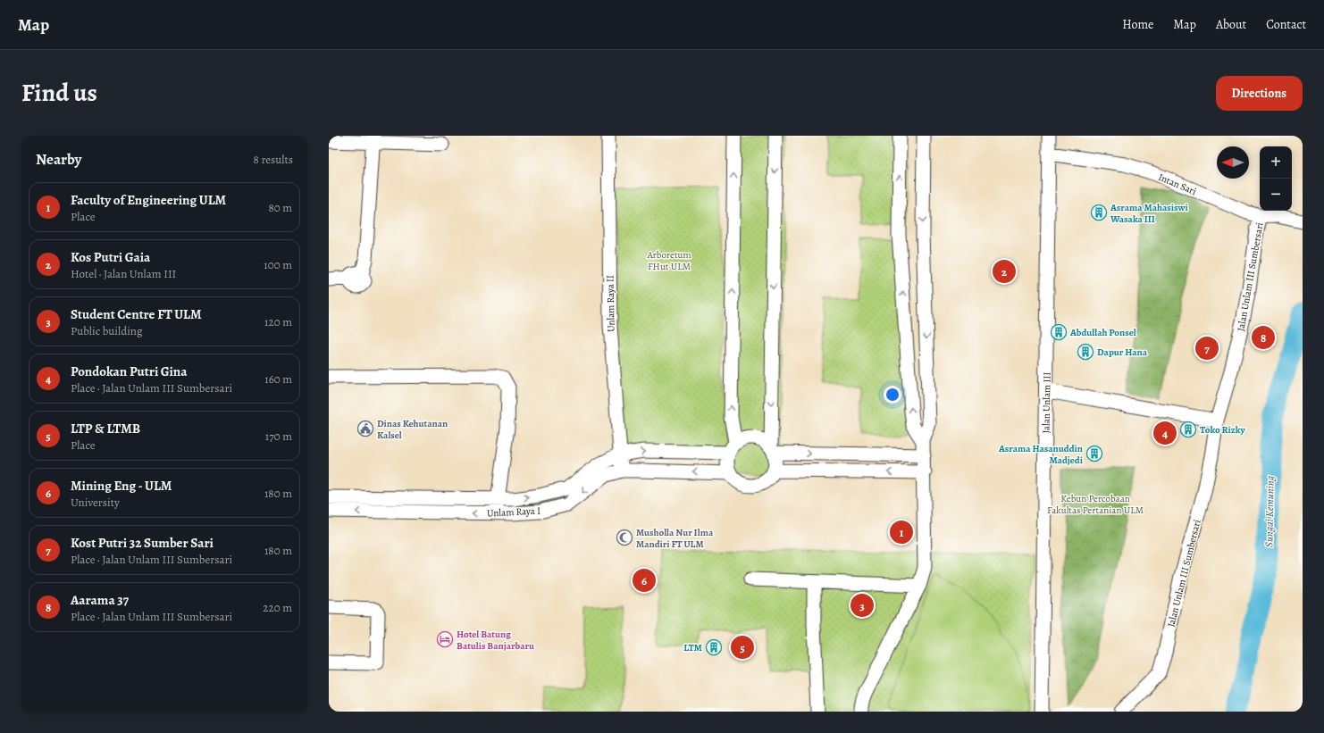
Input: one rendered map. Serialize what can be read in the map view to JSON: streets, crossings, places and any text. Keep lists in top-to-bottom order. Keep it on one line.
{"streets":{"street":["Intan Sari","Jalan Unlam III Sumbersari","Unlam Raya II","Jalan Unlam III","Unlam Raya I"]},"crossings":[["Intan Sari","Jalan Unlam III Sumbersari"],["Intan Sari","Jalan Unlam III"],["Unlam Raya II","Unlam Raya I"]],"water":["Sungai Kemuning"],"parks":["Arboretum FHut ULM","Kebun Percobaan Fakultas Pertanian ULM"],"places":{"building":["Asrama Mahasiswi Wasaka III","Abdullah Ponsel","Dapur Hana","Toko Rizky","Asrama Hasanuddin Madjedi","LTM"],"public building":["Dinas Kehutanan Kalsel"],"mosque":["Musholla Nur Ilma Mandiri FT ULM"],"hotel":["Hotel Batung Batulis Banjarbaru"]},"north":"left","page":{"header":"Map","nav":["Home","Map","About","Contact"],"title":"Find us","buttons":"Directions","heading":["Nearby","8 results"],"map_buttons":["+","−"],"list":[{"mark":"1","name":"Faculty of Engineering ULM","note":"Place","value":"80 m"},{"mark":"2","name":"Kos Putri Gaia","note":"Hotel · Jalan Unlam III","value":"100 m"},{"mark":"3","name":"Student Centre FT ULM","note":"Public building","value":"120 m"},{"mark":"4","name":"Pondokan Putri Gina","note":"Place · Jalan Unlam III Sumbersari","value":"160 m"},{"mark":"5","name":"LTP & LTMB","note":"Place","value":"170 m"},{"mark":"6","name":"Mining Eng - ULM","note":"University","value":"180 m"},{"mark":"7","name":"Kost Putri 32 Sumber Sari","note":"Place · Jalan Unlam III Sumbersari","value":"180 m"},{"mark":"8","name":"Aarama 37","note":"Place · Jalan Unlam III Sumbersari","value":"220 m"}],"pins":["2","8","7","4","1","6","3","5"]}}
